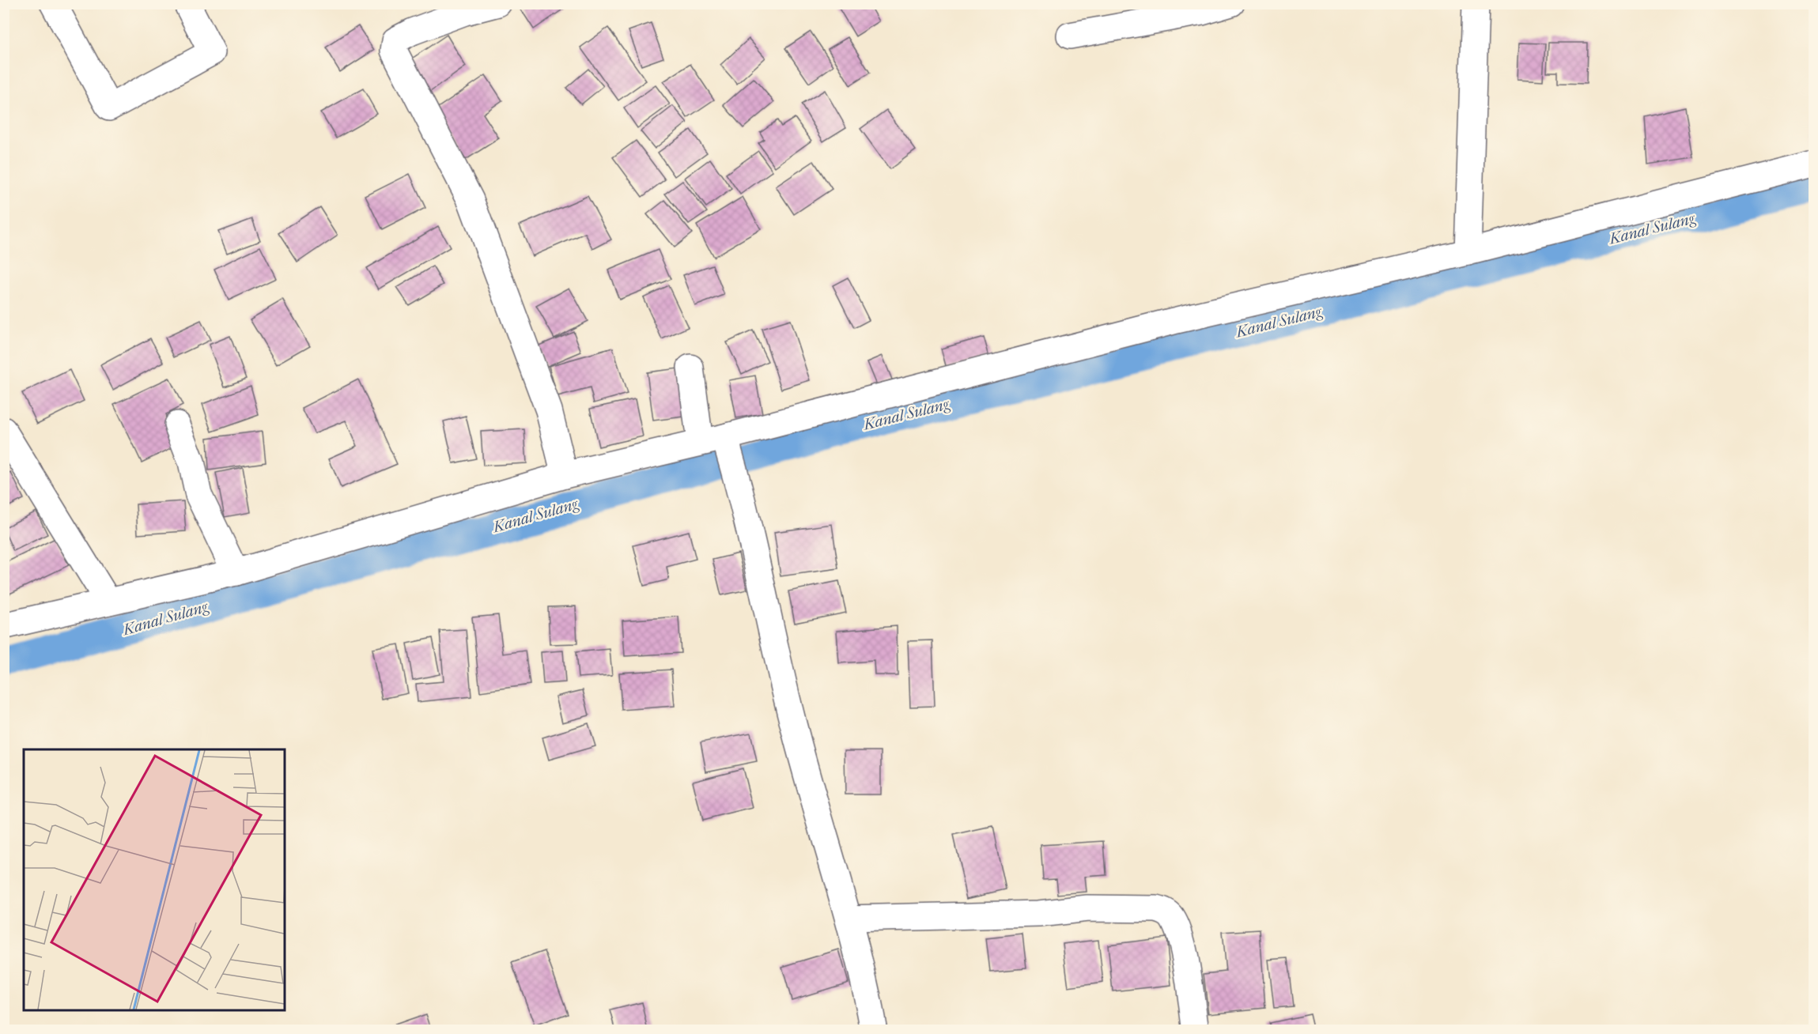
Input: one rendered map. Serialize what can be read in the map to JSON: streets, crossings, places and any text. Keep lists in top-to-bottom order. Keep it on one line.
{"water":["Kanal Sulang"]}
